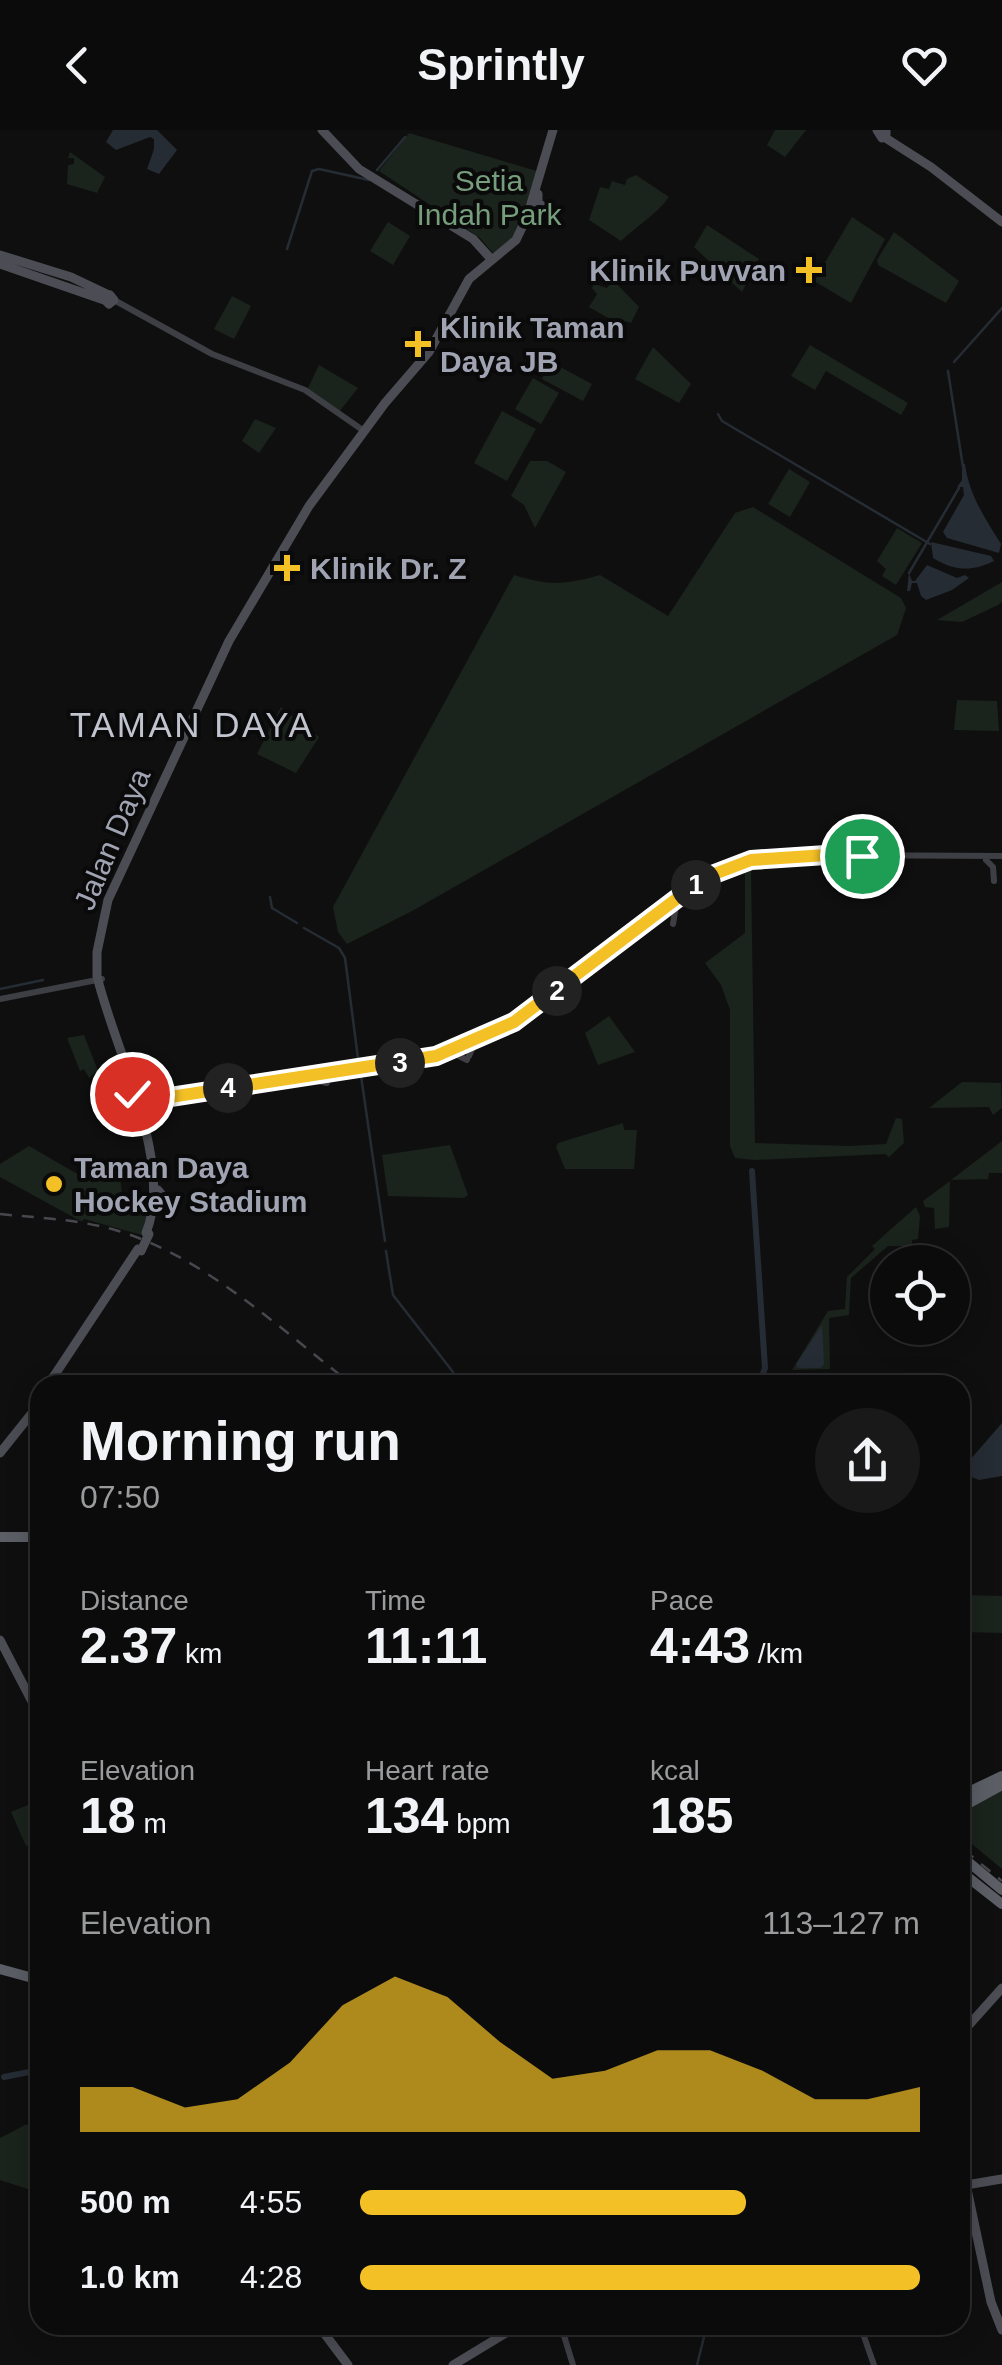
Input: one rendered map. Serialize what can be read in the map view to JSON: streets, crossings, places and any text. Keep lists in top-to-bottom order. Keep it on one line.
{"streets":{"main road":["Jalan Daya"]},"districts":["TAMAN DAYA"],"parks":["Setia Indah Park"],"places":{"health":["Klinik Puvvan","Klinik Taman Daya JB","Klinik Dr. Z"],"other":["Taman Daya Hockey Stadium"]},"page":{"header":"Sprintly","pins":["1","2","3","4"],"heading":["Morning run","07:50"],"stats":[["Distance","2.37 km"],["Time","11:11"],["Pace","4:43 /km"],["Elevation","18 m"],["Heart rate","134 bpm"],["kcal","185"]],"chart":["Elevation","113–127 m"],"list":[{"name":"500 m","note":"4:55"},{"name":"1.0 km","note":"4:28"}]}}
